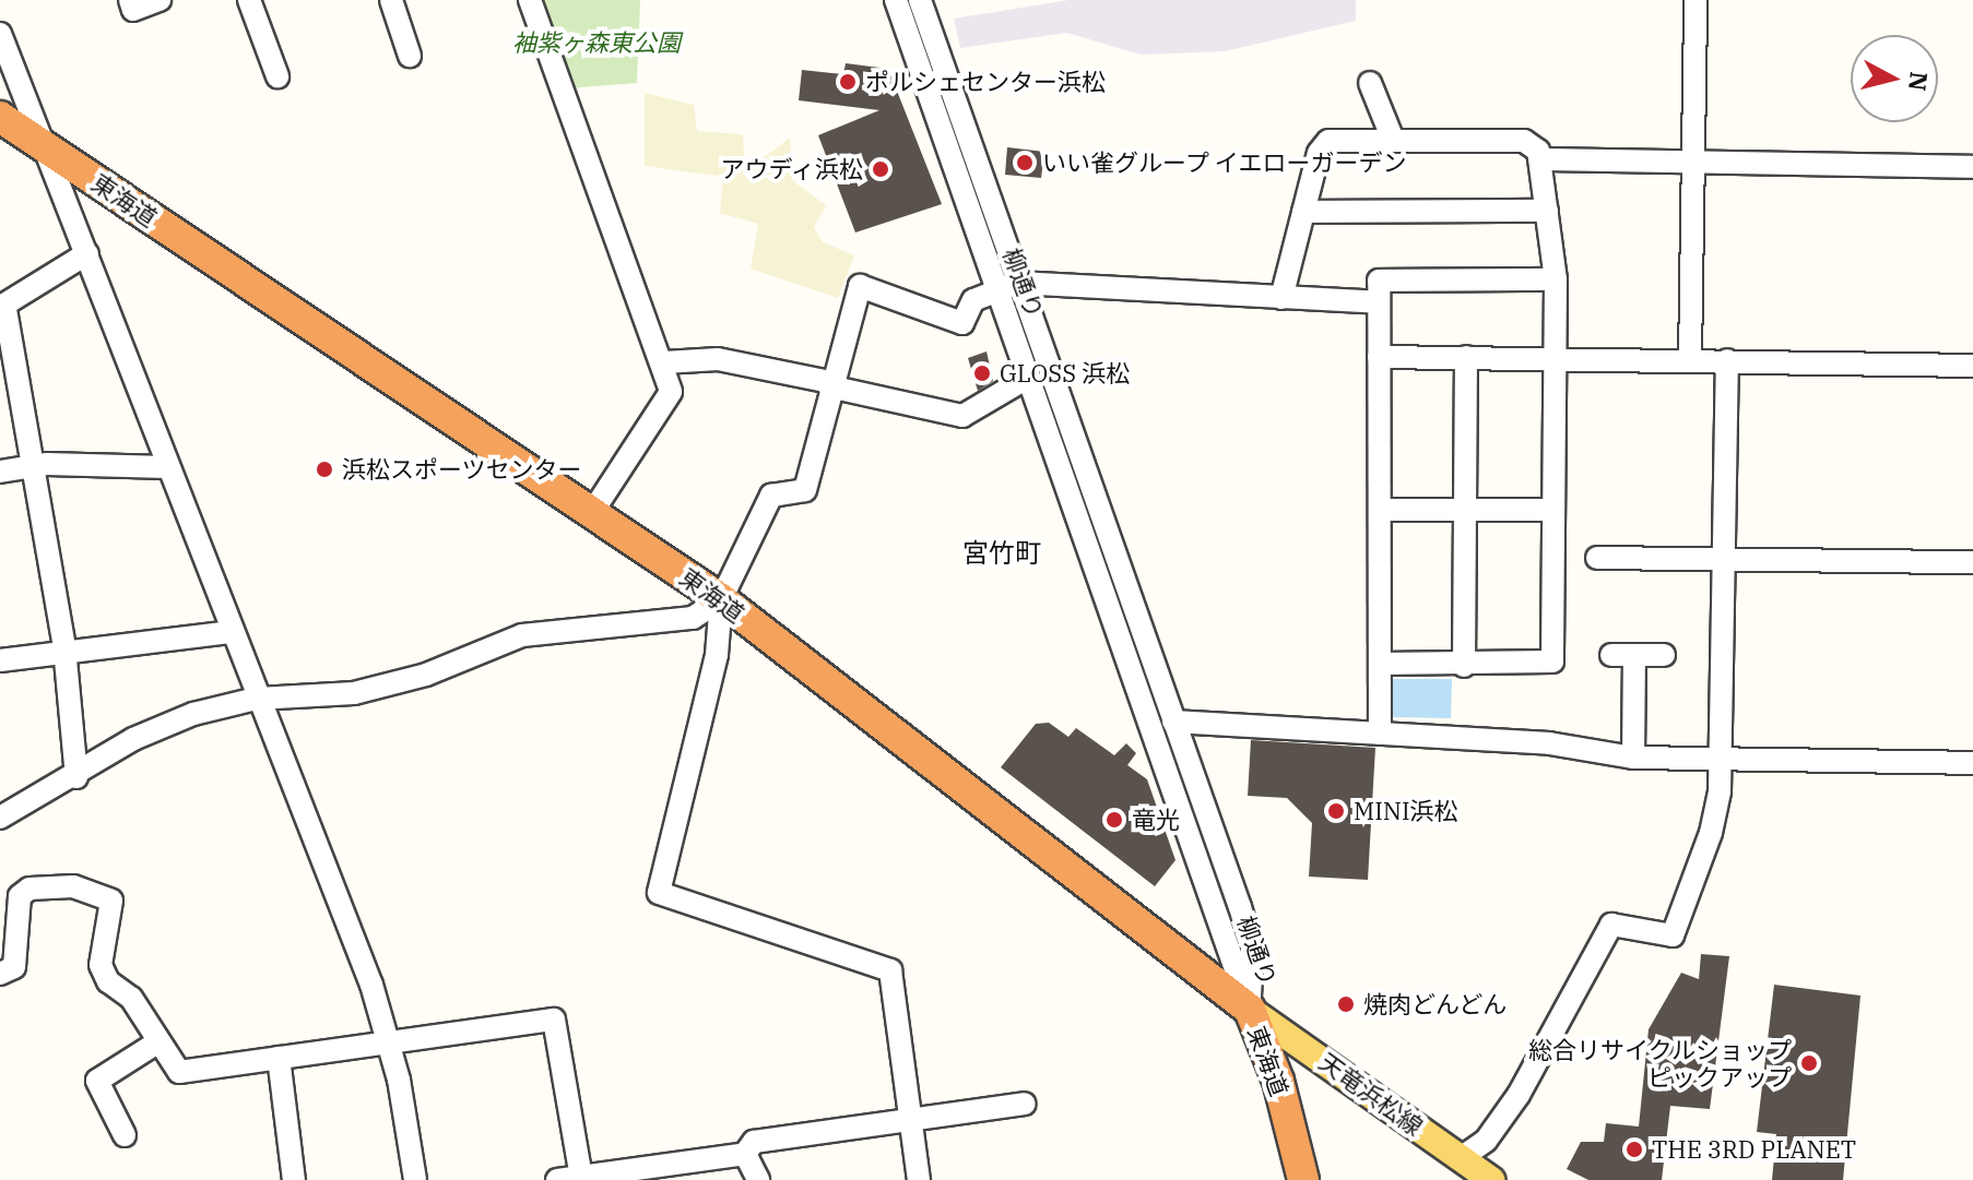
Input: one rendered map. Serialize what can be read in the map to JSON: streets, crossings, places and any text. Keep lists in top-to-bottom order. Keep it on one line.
{"streets":{"highway":["東海道"],"main road":["天竜浜松線"],"street":["柳通り"]},"crossings":[["東海道","柳通り"],["東海道","天竜浜松線"],["柳通り","天竜浜松線"]],"districts":["宮竹町"],"parks":["袖紫ヶ森東公園"],"places":["ポルシェセンター浜松","いい雀グループ イエローガーデン","アウディ浜松","GLOSS 浜松","浜松スポーツセンター","MINI浜松","竜光","焼肉どんどん","総合リサイクルショップ ピックアップ","THE 3RD PLANET"],"north":"right"}
